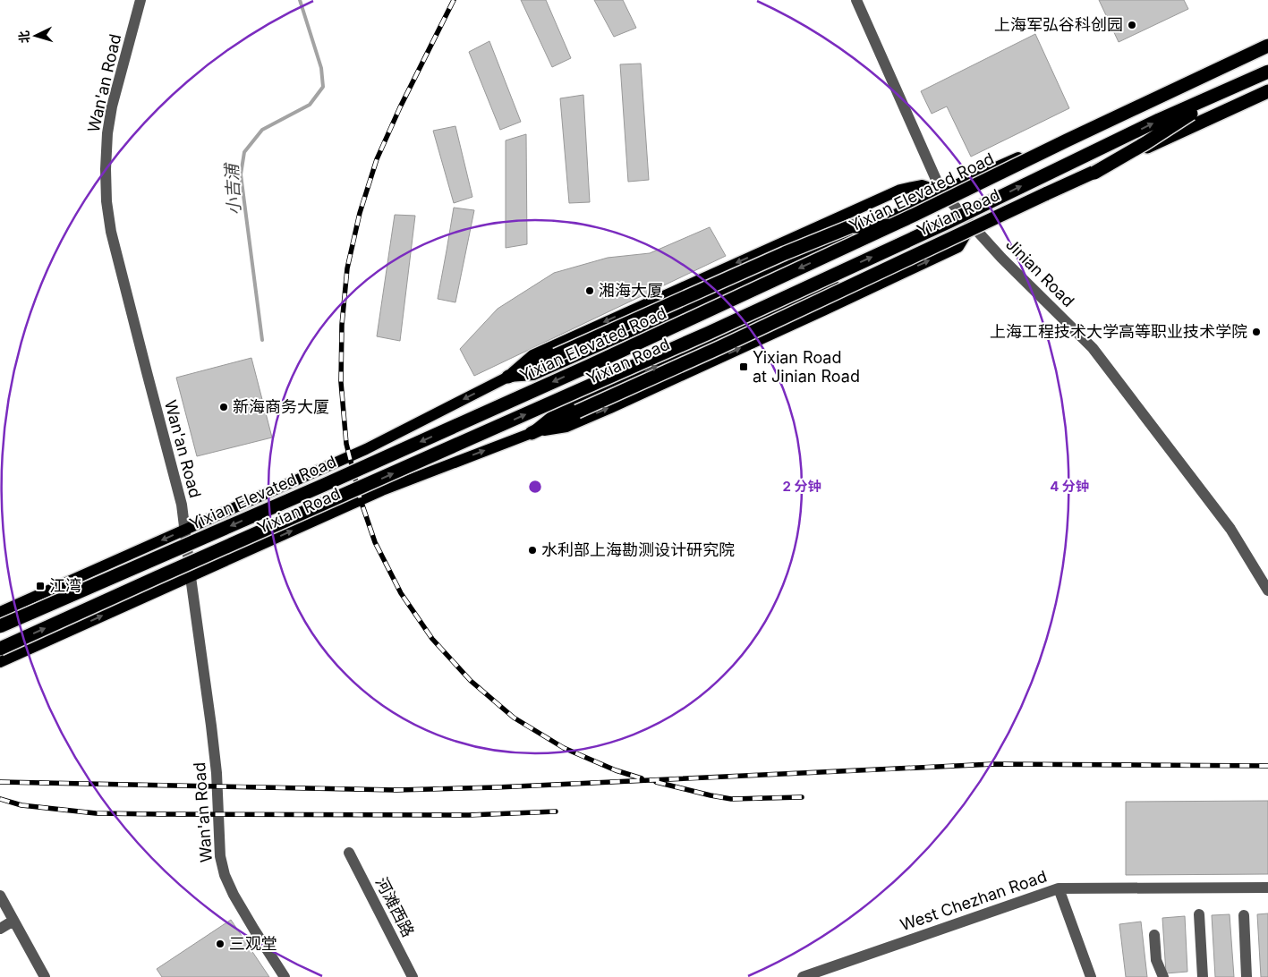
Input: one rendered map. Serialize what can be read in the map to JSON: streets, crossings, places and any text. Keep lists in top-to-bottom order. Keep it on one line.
{"streets":{"highway":["Yixian Elevated Road"],"main road":["Yixian Road"],"street":["Wan'an Road","Jinian Road","West Chezhan Road","河滩西路"]},"crossings":[["Wan'an Road","Yixian Road"],["Yixian Road","Jinian Road"]],"water":["小吉浦"],"places":{"other":["上海军弘谷科创园","湘海大厦","上海工程技术大学高等职业技术学院","新海商务大厦","水利部上海勘测设计研究院","三观堂"],"transit":["Yixian Road at Jinian Road","江湾"]},"north":"left","rings":["2 分钟","4 分钟"]}
